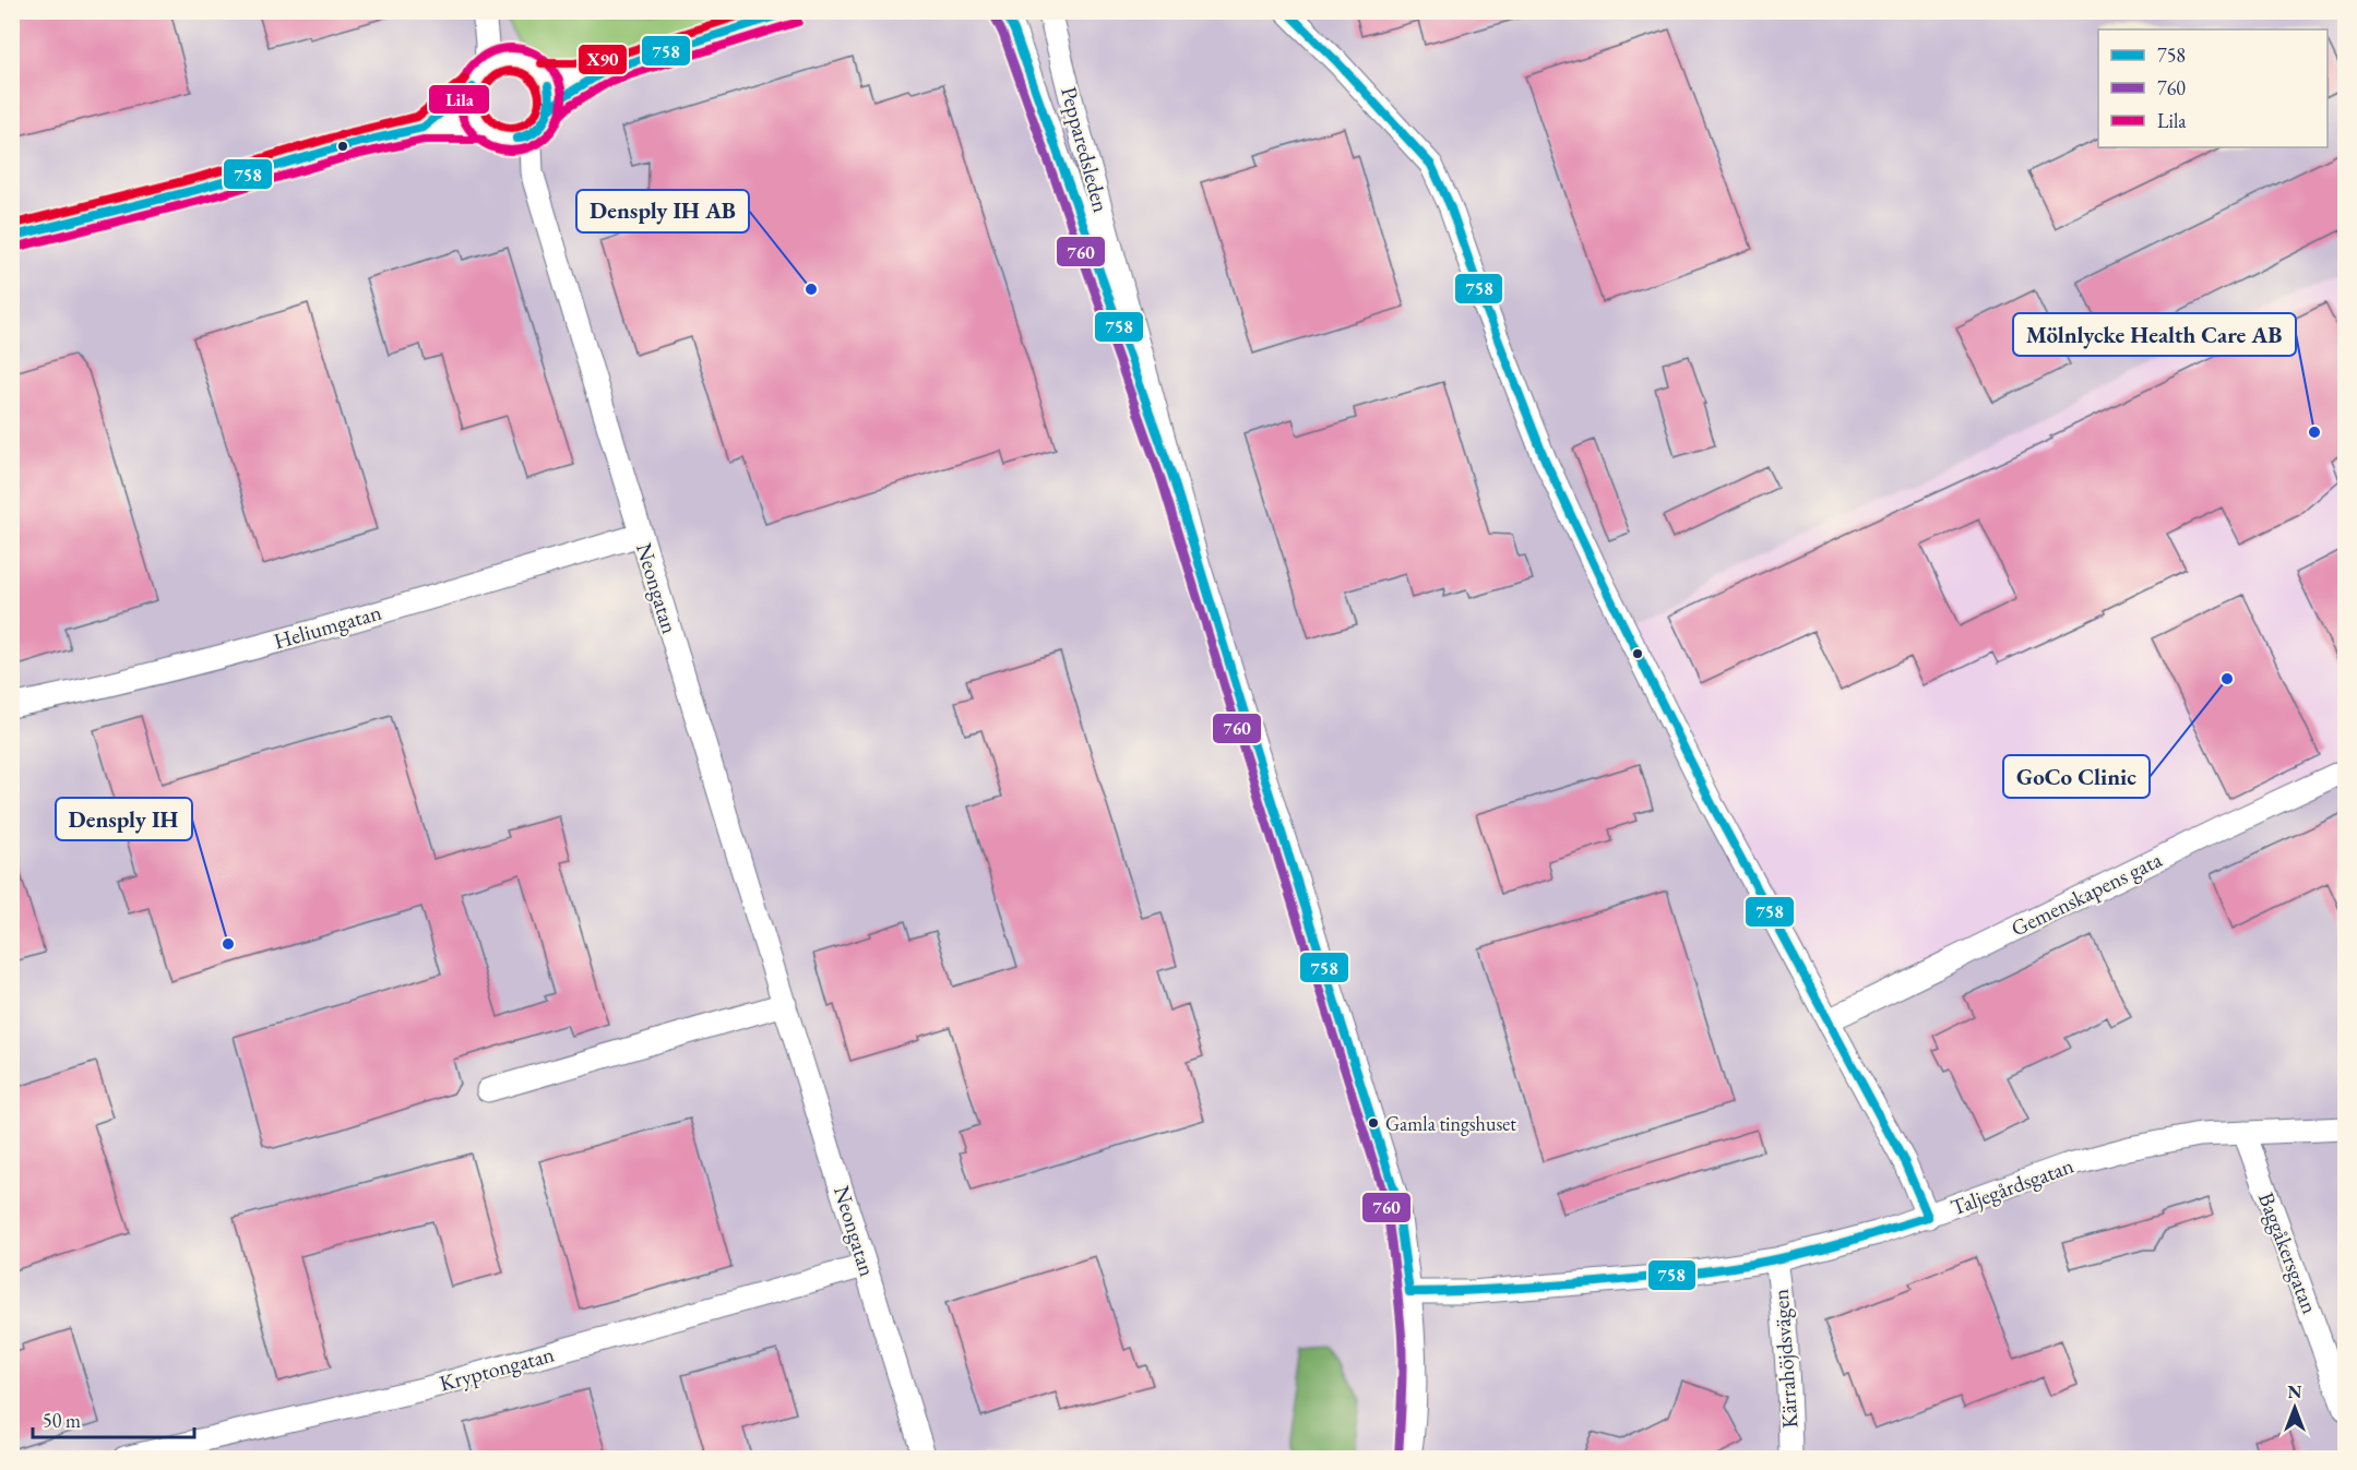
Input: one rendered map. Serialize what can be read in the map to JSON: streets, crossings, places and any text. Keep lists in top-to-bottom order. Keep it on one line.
{"streets":{"street":["Pepparedsleden","Neongatan","Heliumgatan","Gemenskapens gata","Taljegårdsgatan","Baggåkersgatan","Kärrahöjdsvägen","Kryptongatan"]},"crossings":[["Pepparedsleden","Taljegårdsgatan"],["Neongatan","Heliumgatan"],["Neongatan","Kryptongatan"],["Taljegårdsgatan","Baggåkersgatan"],["Taljegårdsgatan","Kärrahöjdsvägen"]],"places":["Densply IH AB","Mölnlycke Health Care AB","GoCo Clinic","Densply IH","Gamla tingshuset"],"lines":["transit line 758","transit line X90","transit line 760","transit line Lila"],"legend":["758","760","Lila"],"scale_bar":"50 m","north":"top"}
